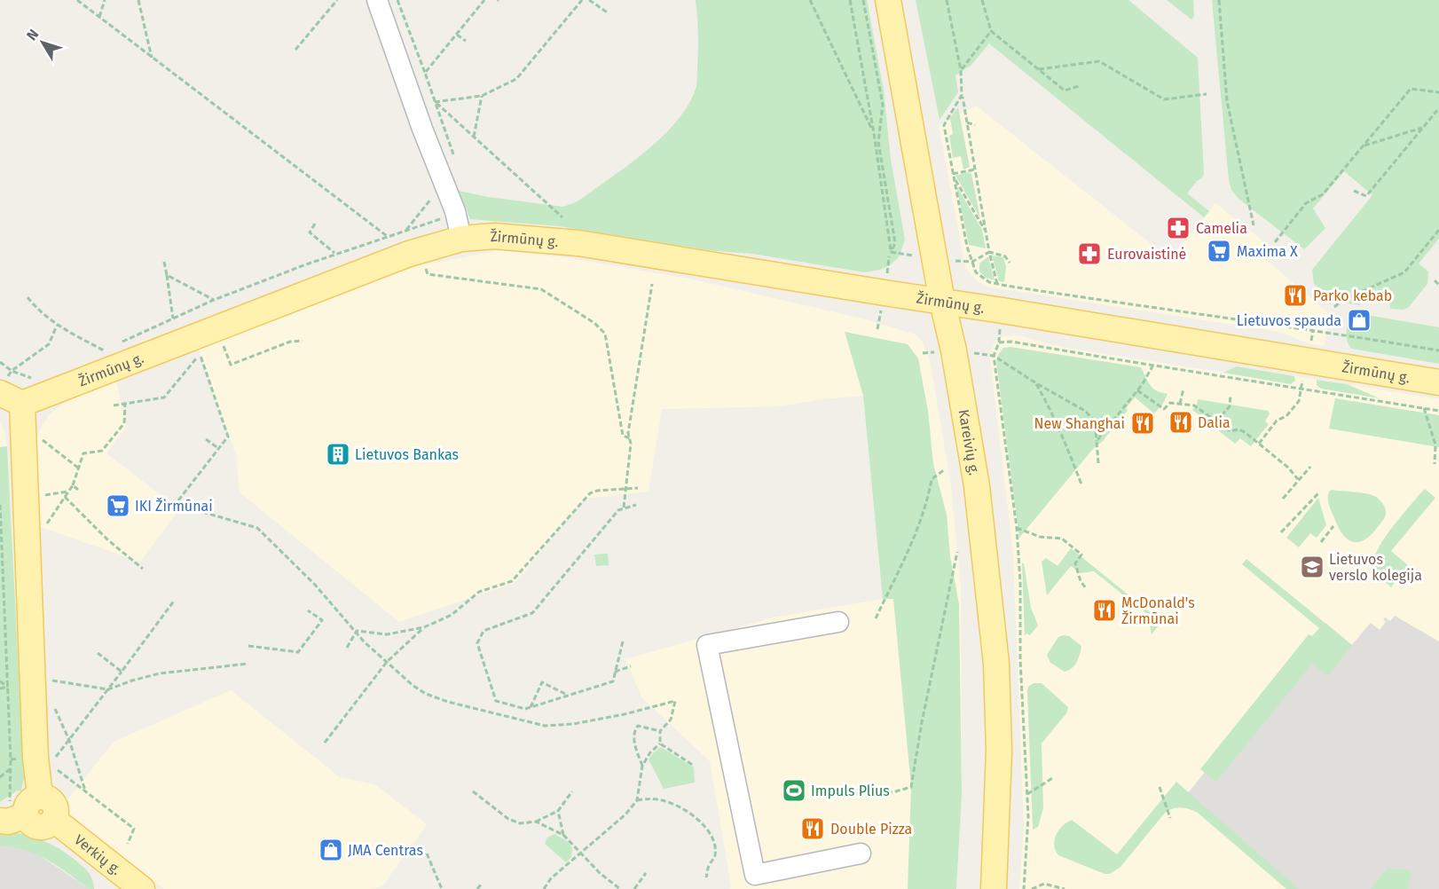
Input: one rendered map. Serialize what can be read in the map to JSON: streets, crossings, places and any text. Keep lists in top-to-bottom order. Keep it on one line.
{"streets":{"main road":["Žirmūnų g.","Kareivių g.","Verkių g."]},"crossings":[["Žirmūnų g.","Kareivių g."]],"places":{"pharmacy":["Camelia","Eurovaistinė"],"supermarket":["Maxima X","IKI Žirmūnai"],"restaurant":["Parko kebab","Dalia","New Shanghai","McDonald's Žirmūnai","Double Pizza"],"shop":["Lietuvos spauda","JMA Centras"],"building":["Lietuvos Bankas"],"school or university":["Lietuvos verslo kolegija"],"sports":["Impuls Plius"]},"north":"top left"}
